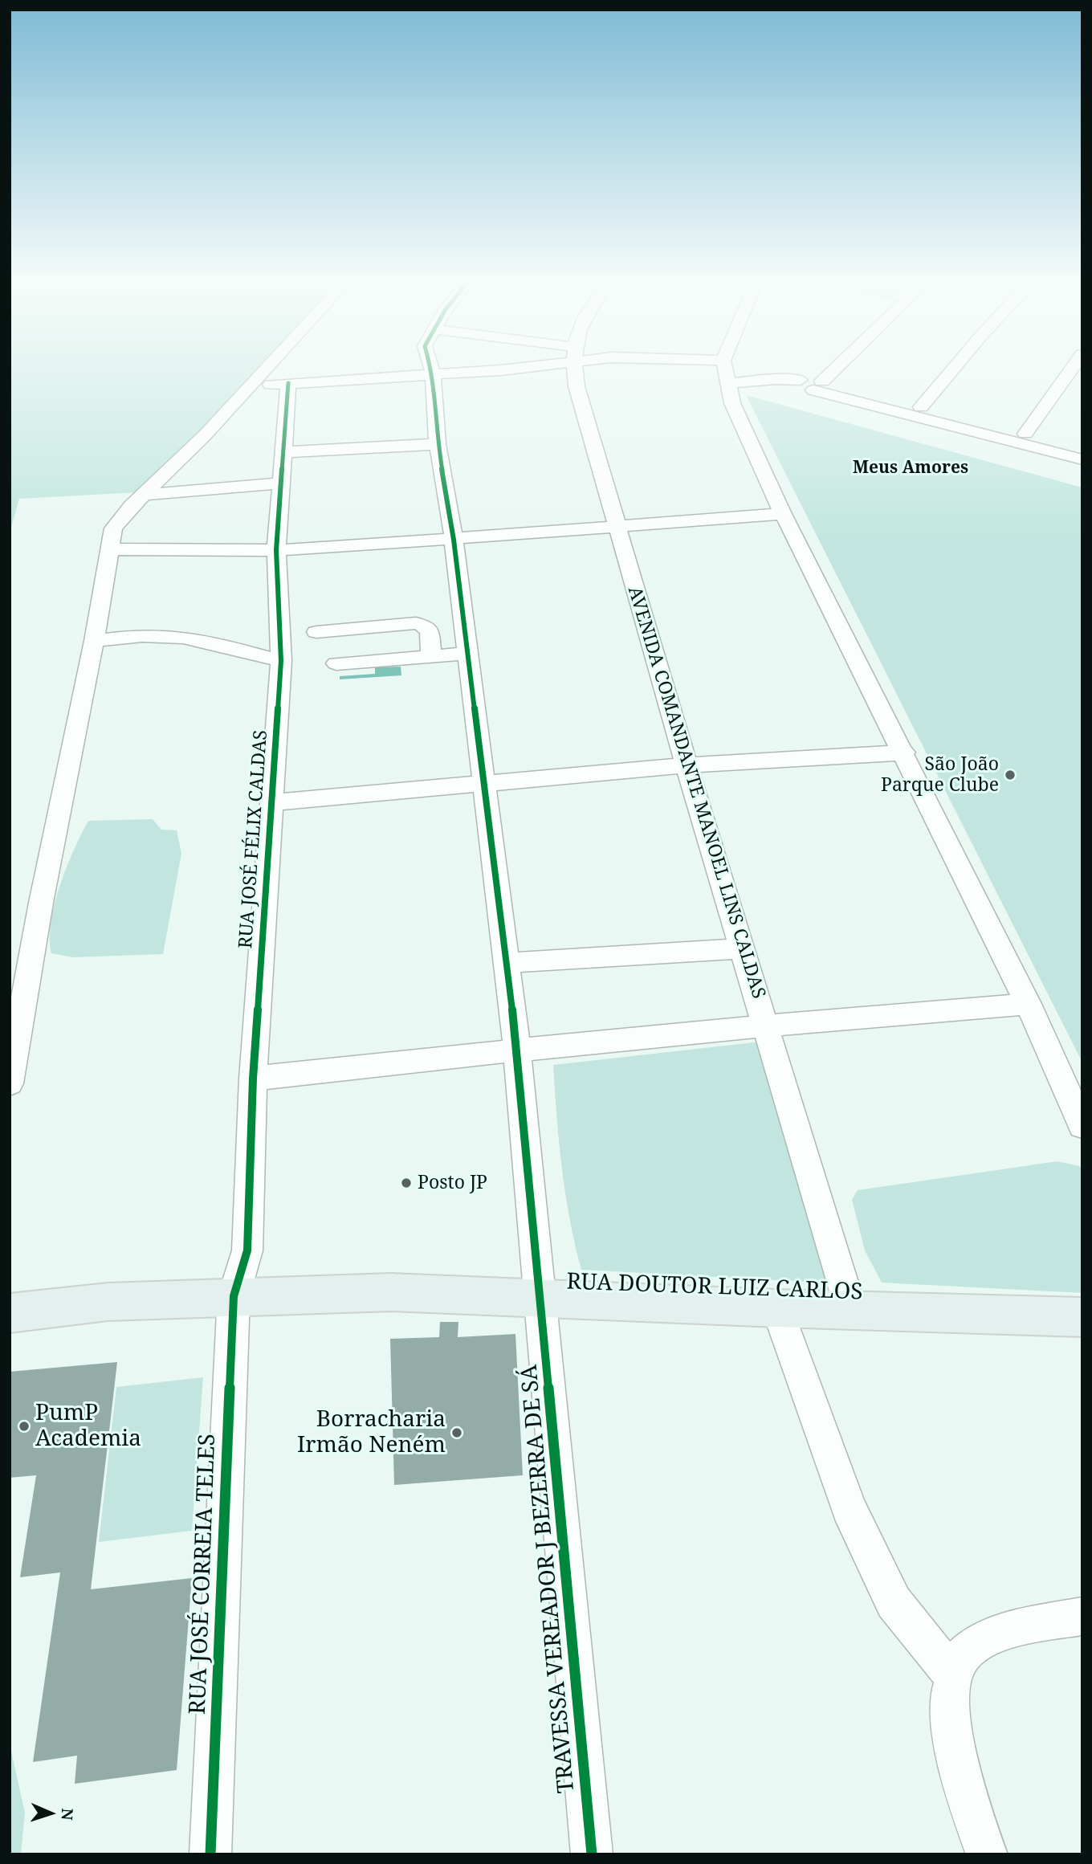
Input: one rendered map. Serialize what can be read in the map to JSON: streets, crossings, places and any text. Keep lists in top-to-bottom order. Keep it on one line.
{"streets":{"main road":["RUA DOUTOR LUIZ CARLOS"],"street":["AVENIDA COMANDANTE MANOEL LINS CALDAS","RUA JOSÉ FÉLIX CALDAS","RUA JOSÉ CORREIA TELES","TRAVESSA VEREADOR J BEZERRA DE SÁ"]},"crossings":[["AVENIDA COMANDANTE MANOEL LINS CALDAS","RUA DOUTOR LUIZ CARLOS"],["RUA JOSÉ FÉLIX CALDAS","RUA DOUTOR LUIZ CARLOS"],["RUA JOSÉ FÉLIX CALDAS","RUA JOSÉ CORREIA TELES"],["RUA DOUTOR LUIZ CARLOS","RUA JOSÉ CORREIA TELES"],["RUA DOUTOR LUIZ CARLOS","TRAVESSA VEREADOR J BEZERRA DE SÁ"]],"districts":["Meus Amores"],"places":["São João Parque Clube","Posto JP","PumP Academia","Borracharia Irmão Neném"],"north":"right"}
